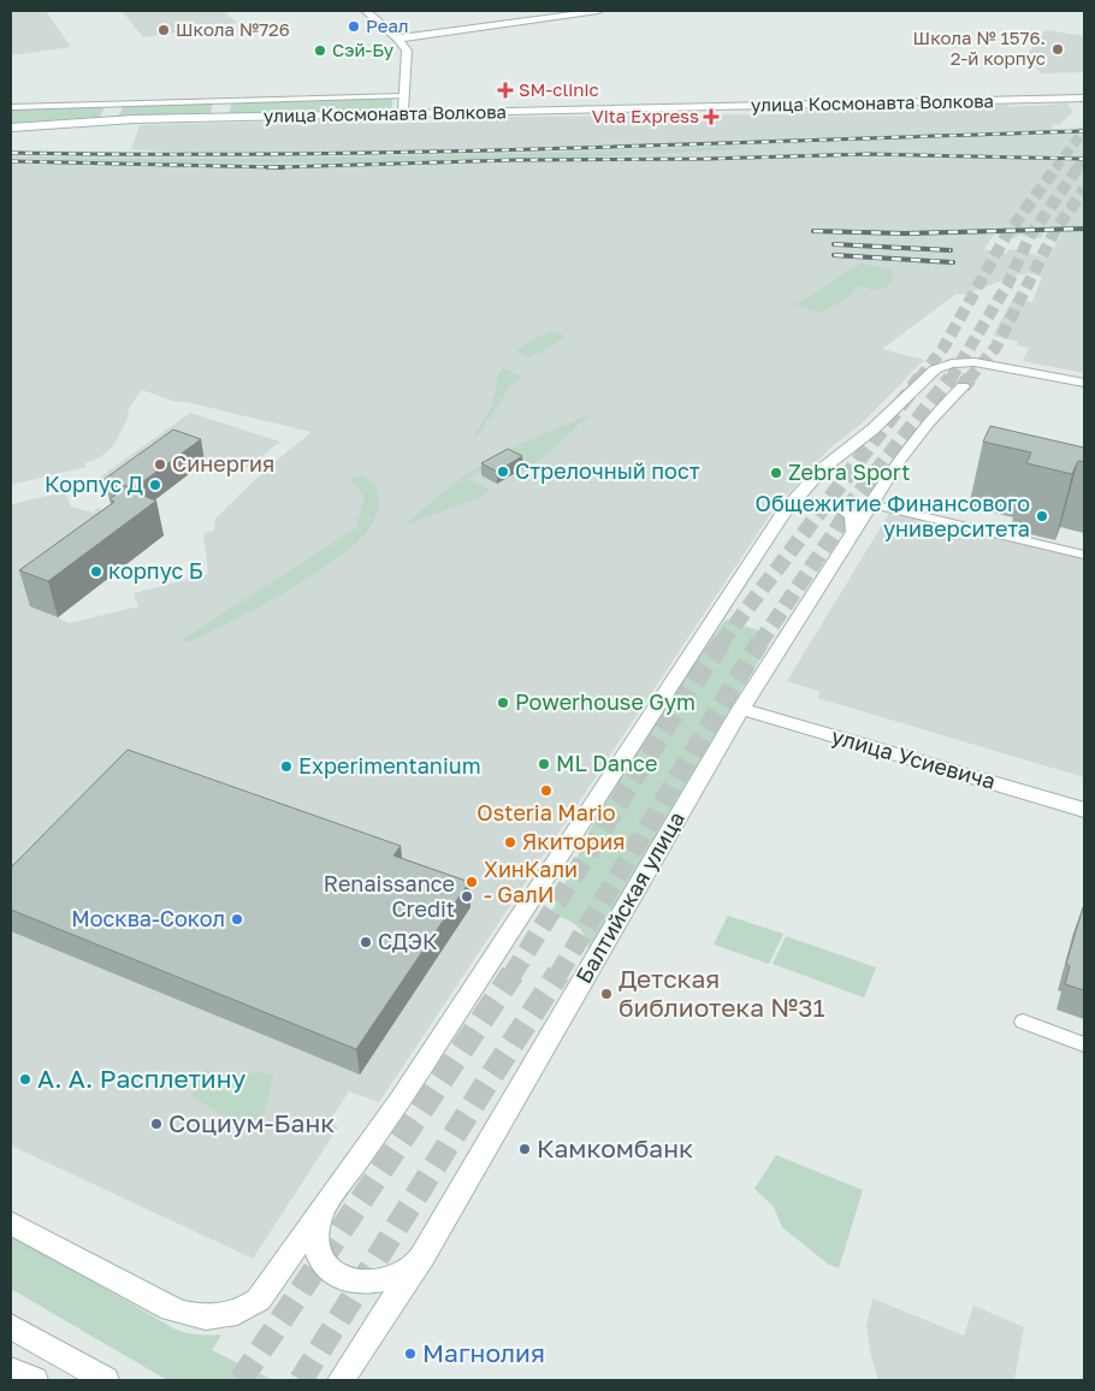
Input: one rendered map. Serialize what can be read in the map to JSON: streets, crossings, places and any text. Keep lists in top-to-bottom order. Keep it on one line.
{"streets":{"street":["улица Космонавта Волкова","улица Усиевича","Балтийская улица"]},"crossings":[["улица Усиевича","Балтийская улица"]],"places":{"other":["Реал","Школа №726","Школа № 1576. 2-й корпус","Сэй-Бу","Синергия","Стрелочный пост","Zebra Sport","Корпус Д","Общежитие Финансового университета","корпус Б","Powerhouse Gym","ML Dance","Experimentanium","Osteria Mario","Якитория","ХинКали - GалИ","Renaissance Credit","Москва-Сокол","СДЭК","Детская библиотека №31","А. А. Расплетину","Социум-Банк","Камкомбанк","Магнолия"],"health":["SM-clinic","Vita Express"]}}
